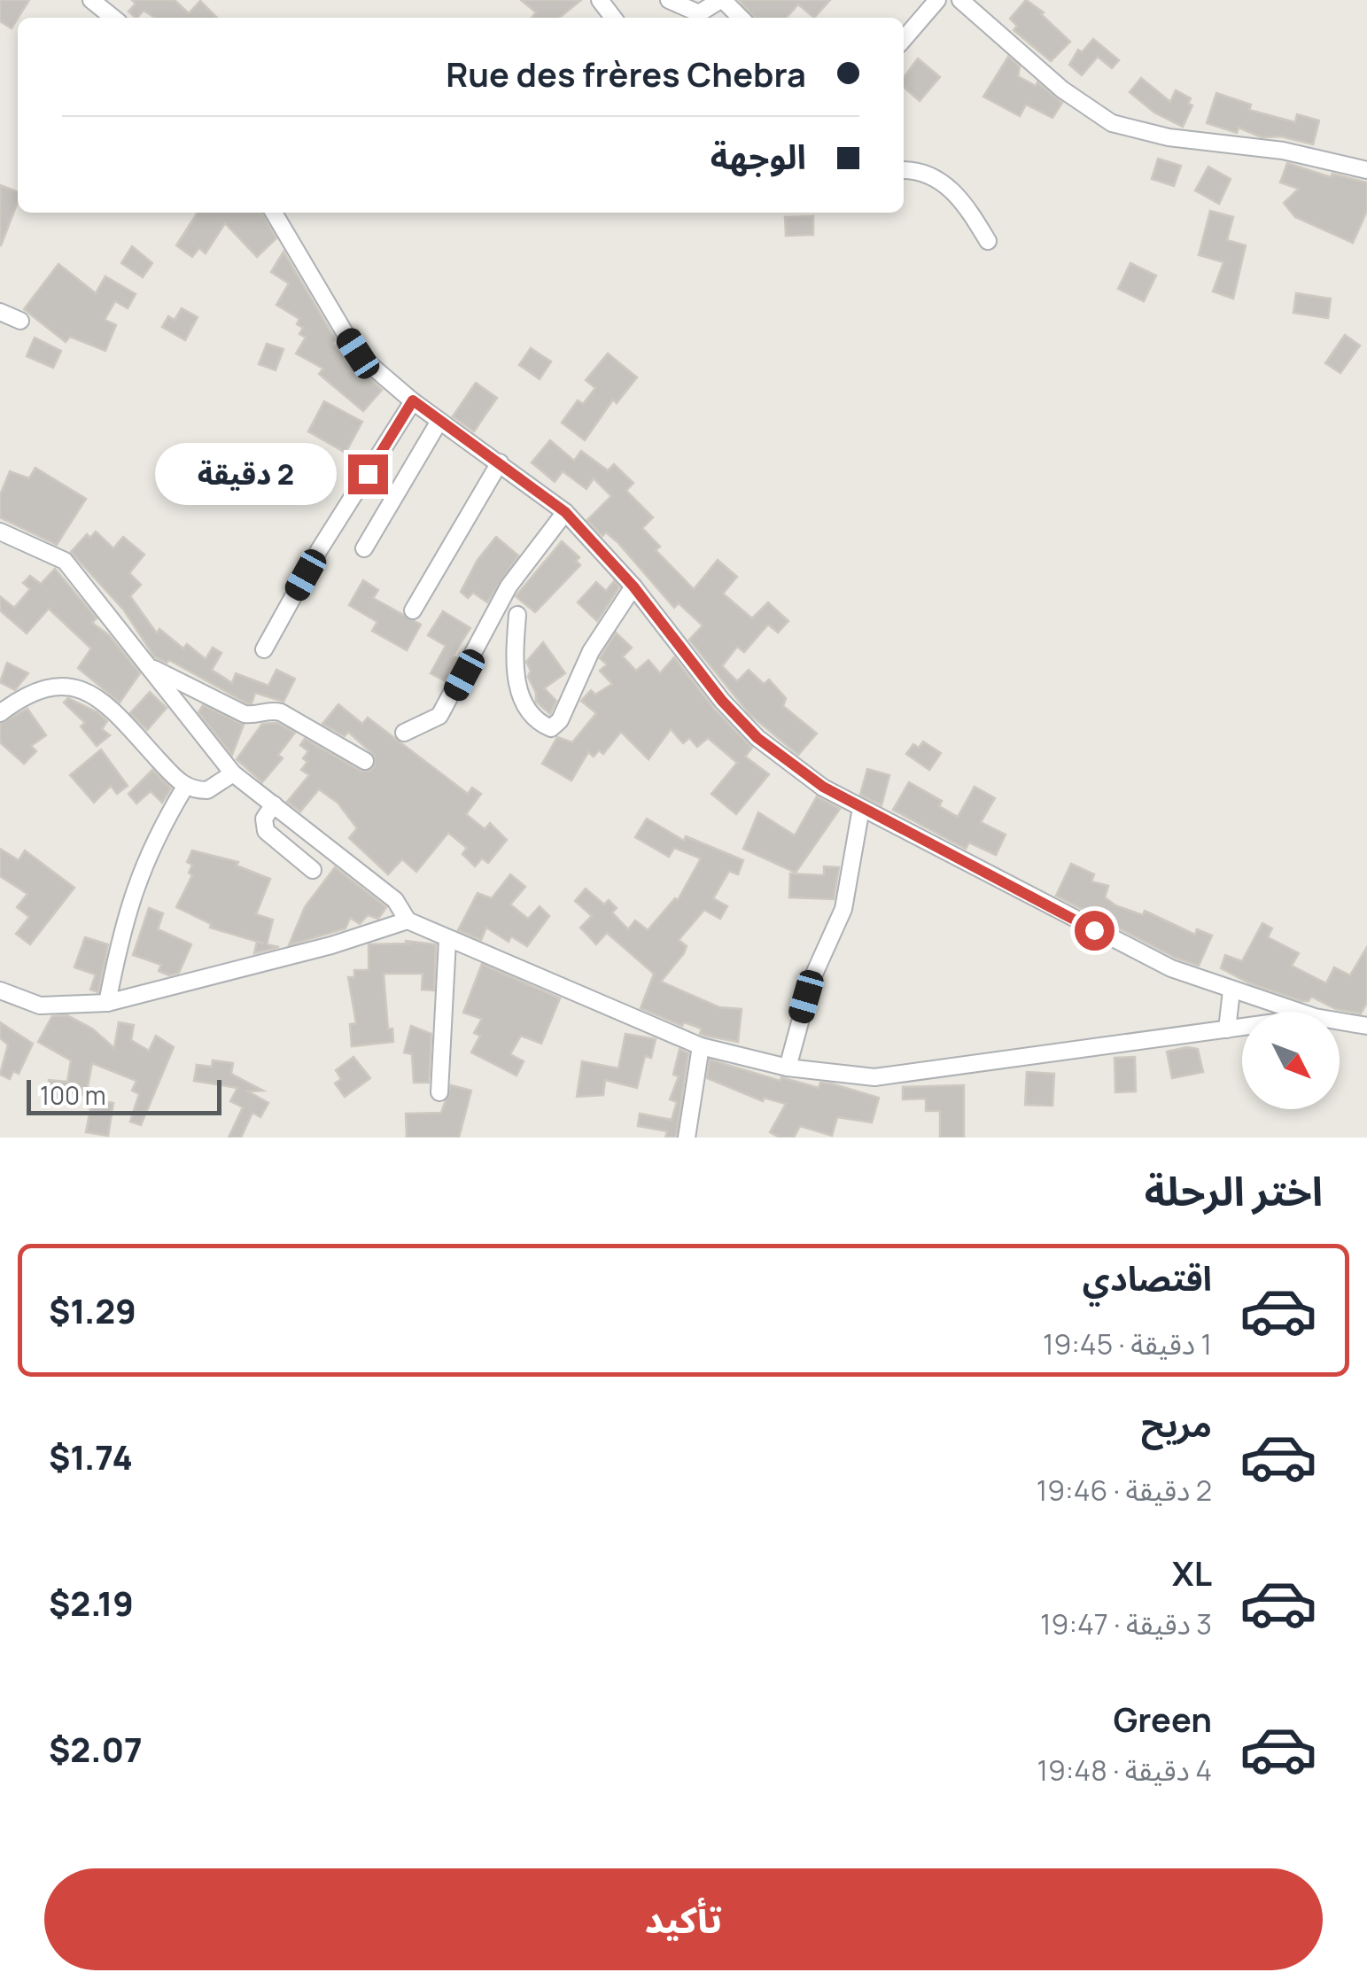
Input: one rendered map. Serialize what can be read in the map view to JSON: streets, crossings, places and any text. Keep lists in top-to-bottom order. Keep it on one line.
{"scale_bar":"100 m","north":"bottom right","page":{"banner":["Rue des frères Chebra","الوجهة"],"bubble":"2 دقيقة","scale":"100 m","heading":"اختر الرحلة","list":[{"name":"اقتصادي","note":"1 دقيقة · 19:45","value":"$1.29"},{"name":"مريح","note":"2 دقيقة · 19:46","value":"$1.74"},{"name":"XL","note":"3 دقيقة · 19:47","value":"$2.19"},{"name":"Green","note":"4 دقيقة · 19:48","value":"$2.07"}],"buttons":"تأكيد"}}
